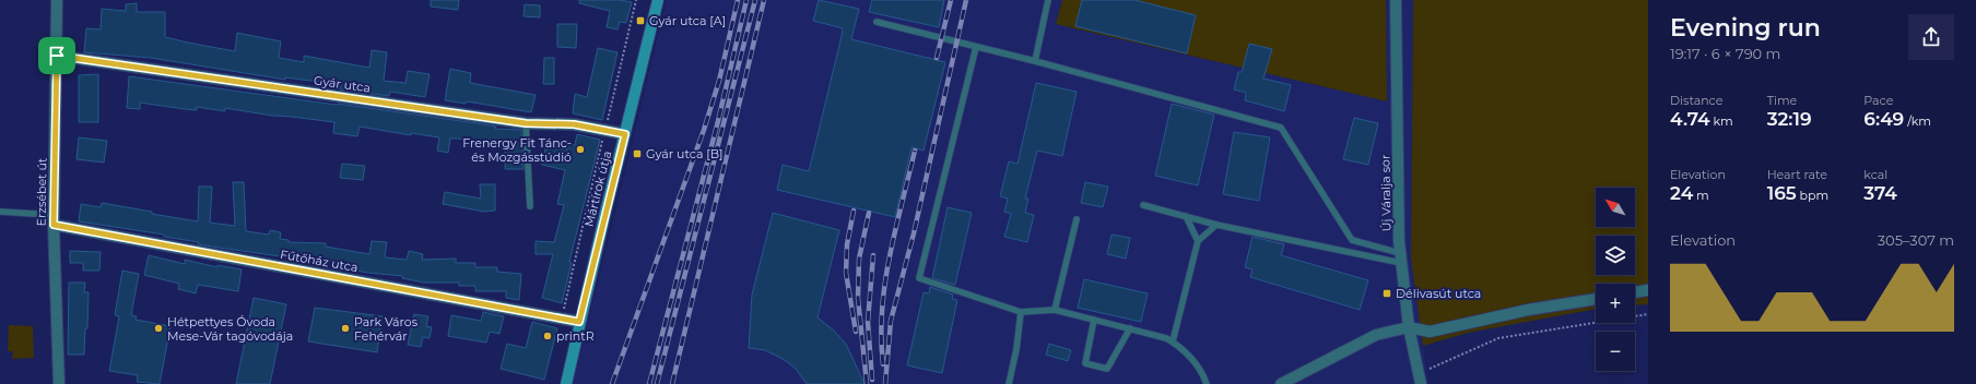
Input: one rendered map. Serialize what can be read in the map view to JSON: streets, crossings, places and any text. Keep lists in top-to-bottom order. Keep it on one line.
{"streets":{"street":["Gyár utca","Mártírok útja","Erzsébet út","Új Váralja sor","Fűtőház utca"]},"crossings":[["Gyár utca","Mártírok útja"],["Gyár utca","Erzsébet út"],["Mártírok útja","Fűtőház utca"],["Erzsébet út","Fűtőház utca"]],"places":{"transit":["Gyár utca [A]","Gyár utca [B]","Délivasút utca"],"other":["Frenergy Fit Tánc- és Mozgásstúdió","Hétpettyes Óvoda Mese-Vár tagóvodája","Park Város Fehérvár","printR"]},"north":"top left","page":{"heading":["Evening run","19:17 · 6 × 790 m"],"stats":[["Distance","4.74 km"],["Time","32:19"],["Pace","6:49 /km"],["Elevation","24 m"],["Heart rate","165 bpm"],["kcal","374"]],"map_buttons":["+","−"],"chart":["Elevation","305–307 m"]}}
